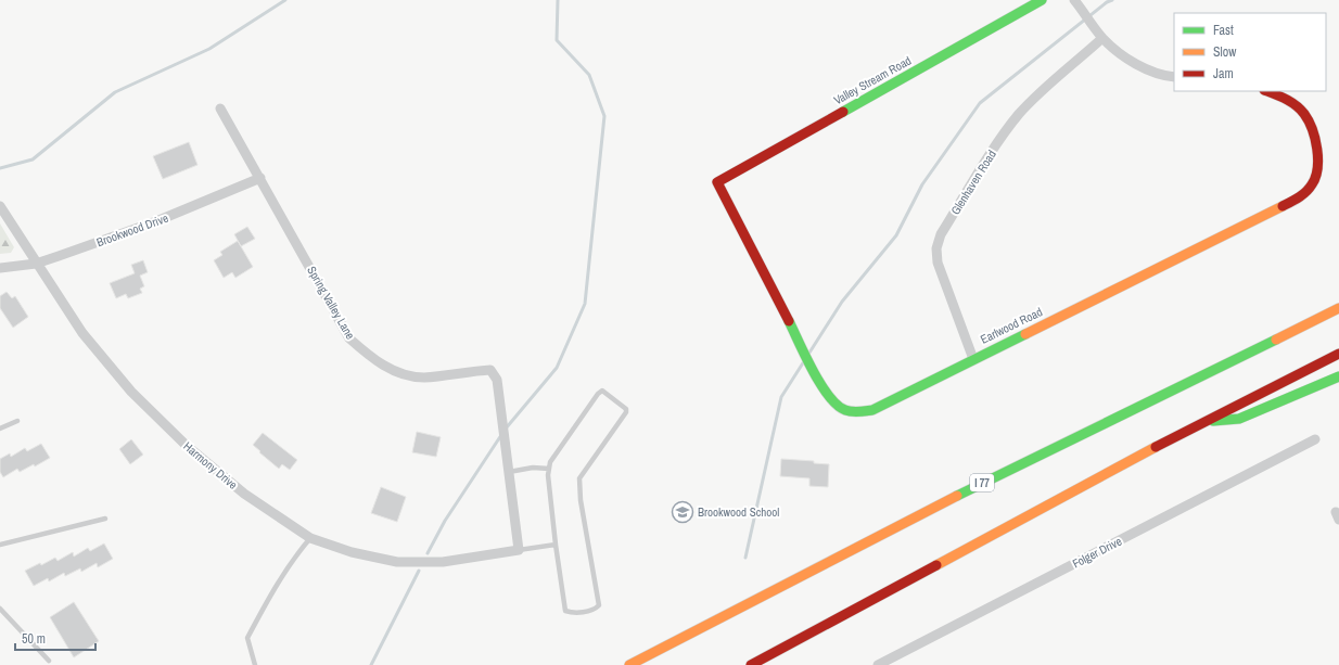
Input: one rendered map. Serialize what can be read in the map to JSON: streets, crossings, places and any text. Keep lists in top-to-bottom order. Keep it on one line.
{"streets":{"main road":["Valley Stream Road","Earlwood Road","I 77"],"street":["Glenhaven Road","Brookwood Drive","Spring Valley Lane","Harmony Drive","Folger Drive"]},"crossings":[["Valley Stream Road","Earlwood Road"],["Glenhaven Road","Earlwood Road"],["Brookwood Drive","Spring Valley Lane"],["Brookwood Drive","Harmony Drive"],["Spring Valley Lane","Harmony Drive"]],"places":{"school or university":["Brookwood School"]},"legend":["Fast","Slow","Jam"],"scale_bar":"50 m"}
